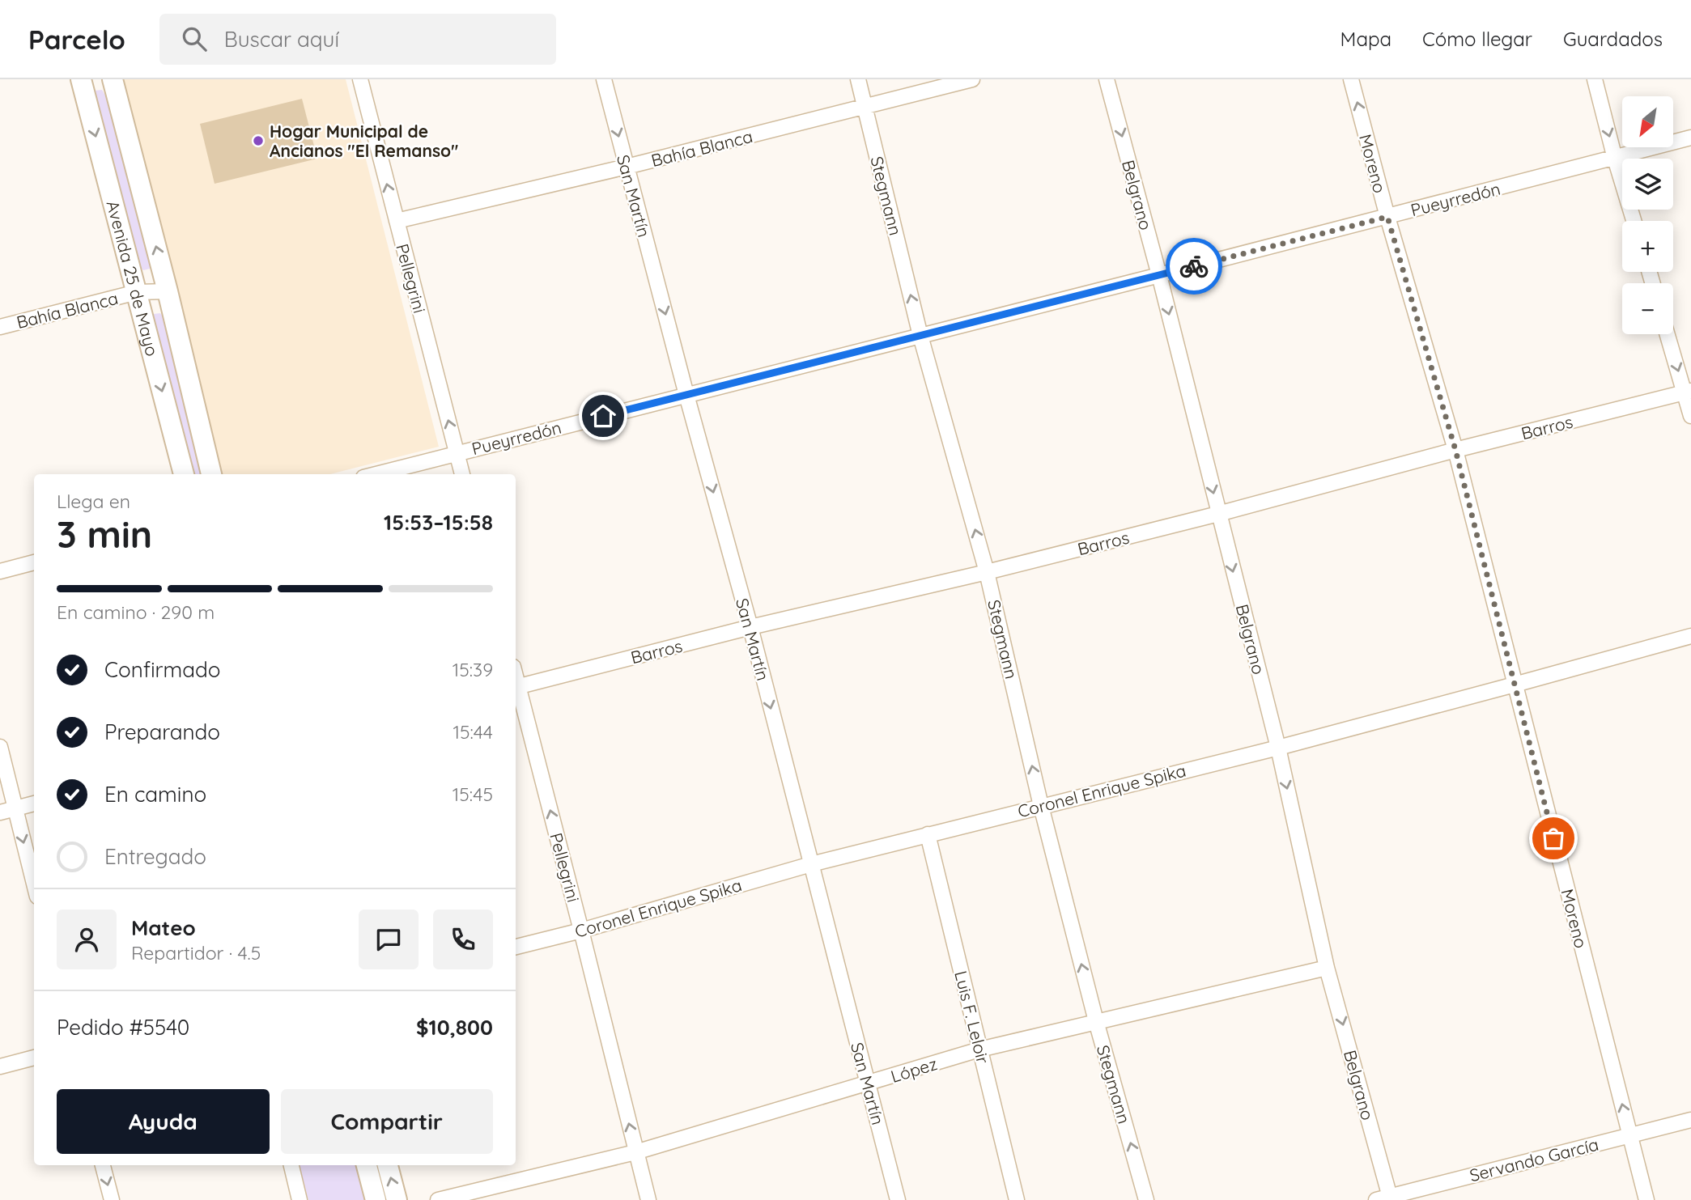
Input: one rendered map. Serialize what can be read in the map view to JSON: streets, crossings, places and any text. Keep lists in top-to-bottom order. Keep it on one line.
{"streets":{"main road":["Avenida 25 de Mayo"],"street":["Bahía Blanca","Moreno","Belgrano","San Martín","Stegmann","Pueyrredón","Pellegrini","Barros","Coronel Enrique Spika","Luis F. Leloir","López","Servando García"]},"crossings":[["Bahía Blanca","San Martín"],["Bahía Blanca","Stegmann"],["Bahía Blanca","Avenida 25 de Mayo"],["Bahía Blanca","Pellegrini"],["Moreno","Pueyrredón"],["Moreno","Barros"],["Moreno","Coronel Enrique Spika"],["Moreno","Servando García"],["Belgrano","Pueyrredón"],["Belgrano","Barros"],["Belgrano","Coronel Enrique Spika"],["Belgrano","López"],["Belgrano","Servando García"],["San Martín","Pueyrredón"],["San Martín","Barros"],["San Martín","Coronel Enrique Spika"],["San Martín","López"],["Stegmann","Pueyrredón"],["Stegmann","Barros"],["Stegmann","Coronel Enrique Spika"],["Stegmann","López"],["Pueyrredón","Pellegrini"],["Pellegrini","Barros"],["Pellegrini","Coronel Enrique Spika"],["Pellegrini","López"],["Coronel Enrique Spika","Luis F. Leloir"],["Luis F. Leloir","López"]],"one_way":["Moreno","Belgrano","San Martín","Stegmann","Pellegrini"],"places":["Hogar Municipal de Ancianos \"El Remanso\""],"north":"bottom left","page":{"header":"Parcelo","search":"Buscar aquí","nav":["Mapa","Cómo llegar","Guardados"],"map_buttons":["+","−"],"heading":["3 min","Llega en","15:53–15:58"],"panel":["Mateo","Repartidor · 4.5","Pedido #5540","$10,800"],"bar":"En camino · 290 m","list":[["Confirmado","15:39"],["Preparando","15:44"],["En camino","15:45"],"Entregado"],"buttons":["Ayuda","Compartir"]}}
